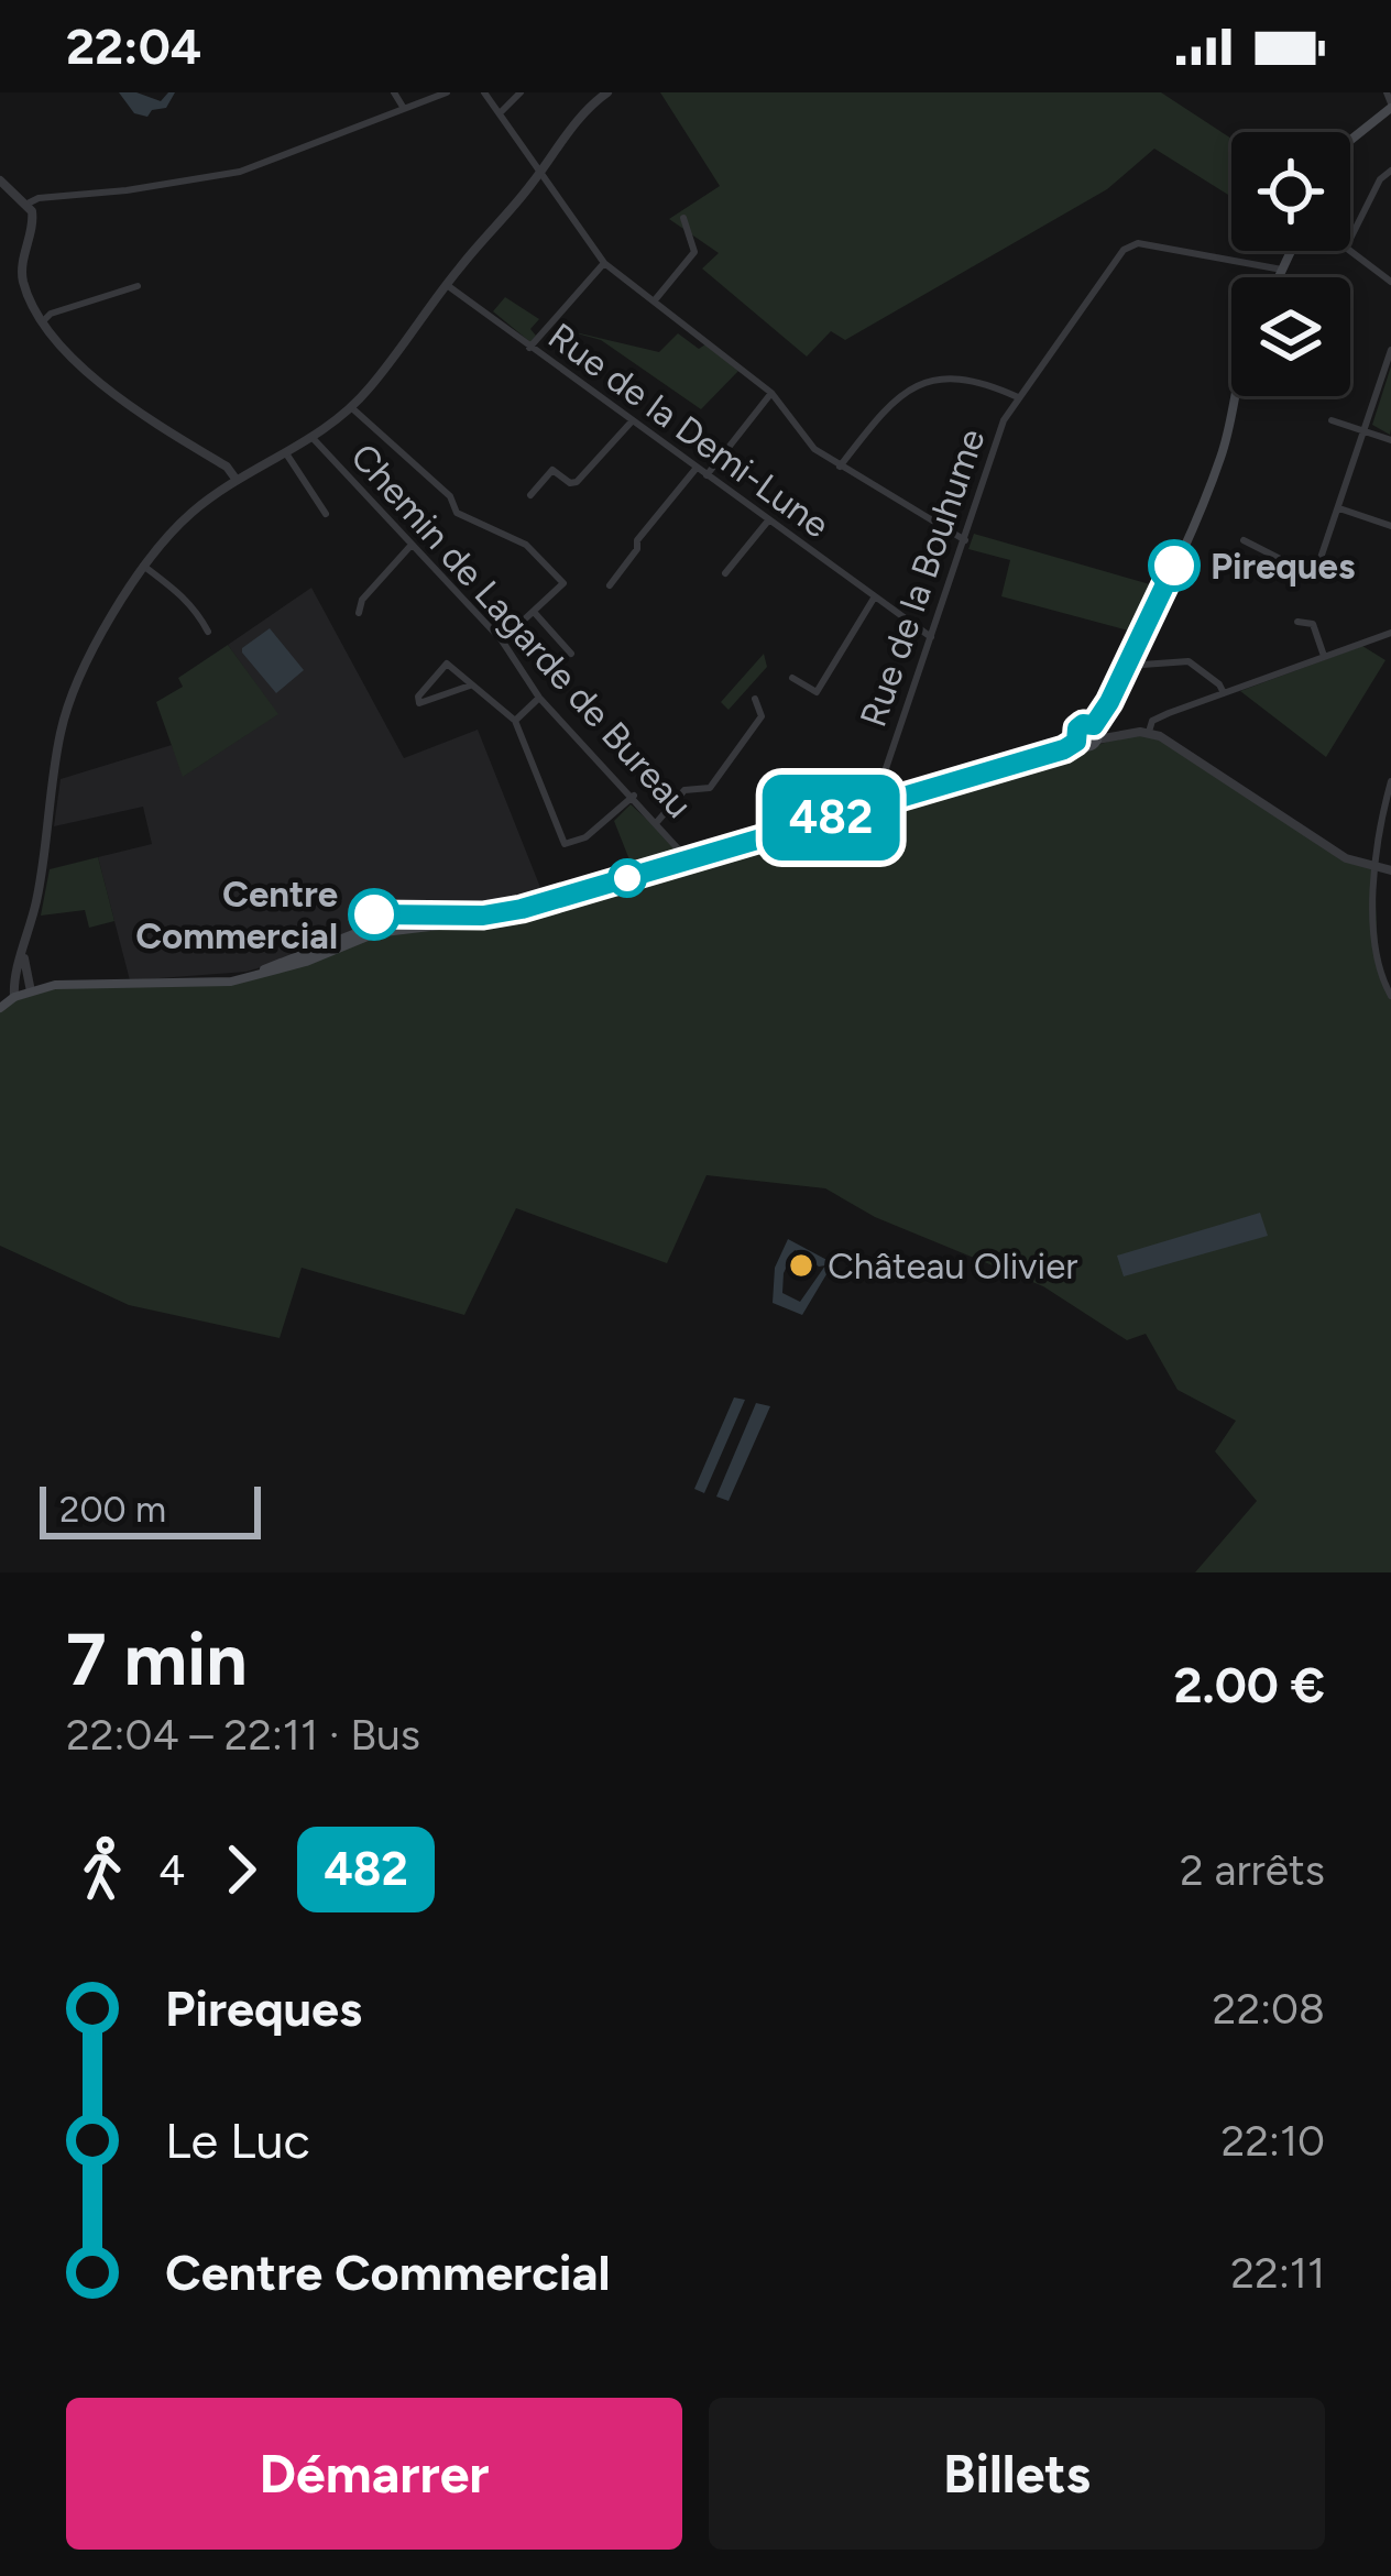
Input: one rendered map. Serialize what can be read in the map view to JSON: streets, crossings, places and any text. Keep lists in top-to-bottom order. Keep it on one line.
{"streets":{"street":["Rue de la Demi-Lune","Rue de la Bouhume","Chemin de Lagarde de Bureau"]},"crossings":[["Rue de la Demi-Lune","Rue de la Bouhume"]],"places":["Pireques","Centre Commercial","Château Olivier"],"lines":["bus line 482"],"scale_bar":"200 m","page":{"status":"22:04","on_map":"482","scale":"200 m","heading":["7 min","22:04 – 22:11 · Bus","2.00 €"],"legs":["4","482","2 arrêts"],"list":[{"name":"Pireques","value":"22:08"},{"name":"Le Luc","value":"22:10"},{"name":"Centre Commercial","value":"22:11"}],"buttons":["Démarrer","Billets"]}}
